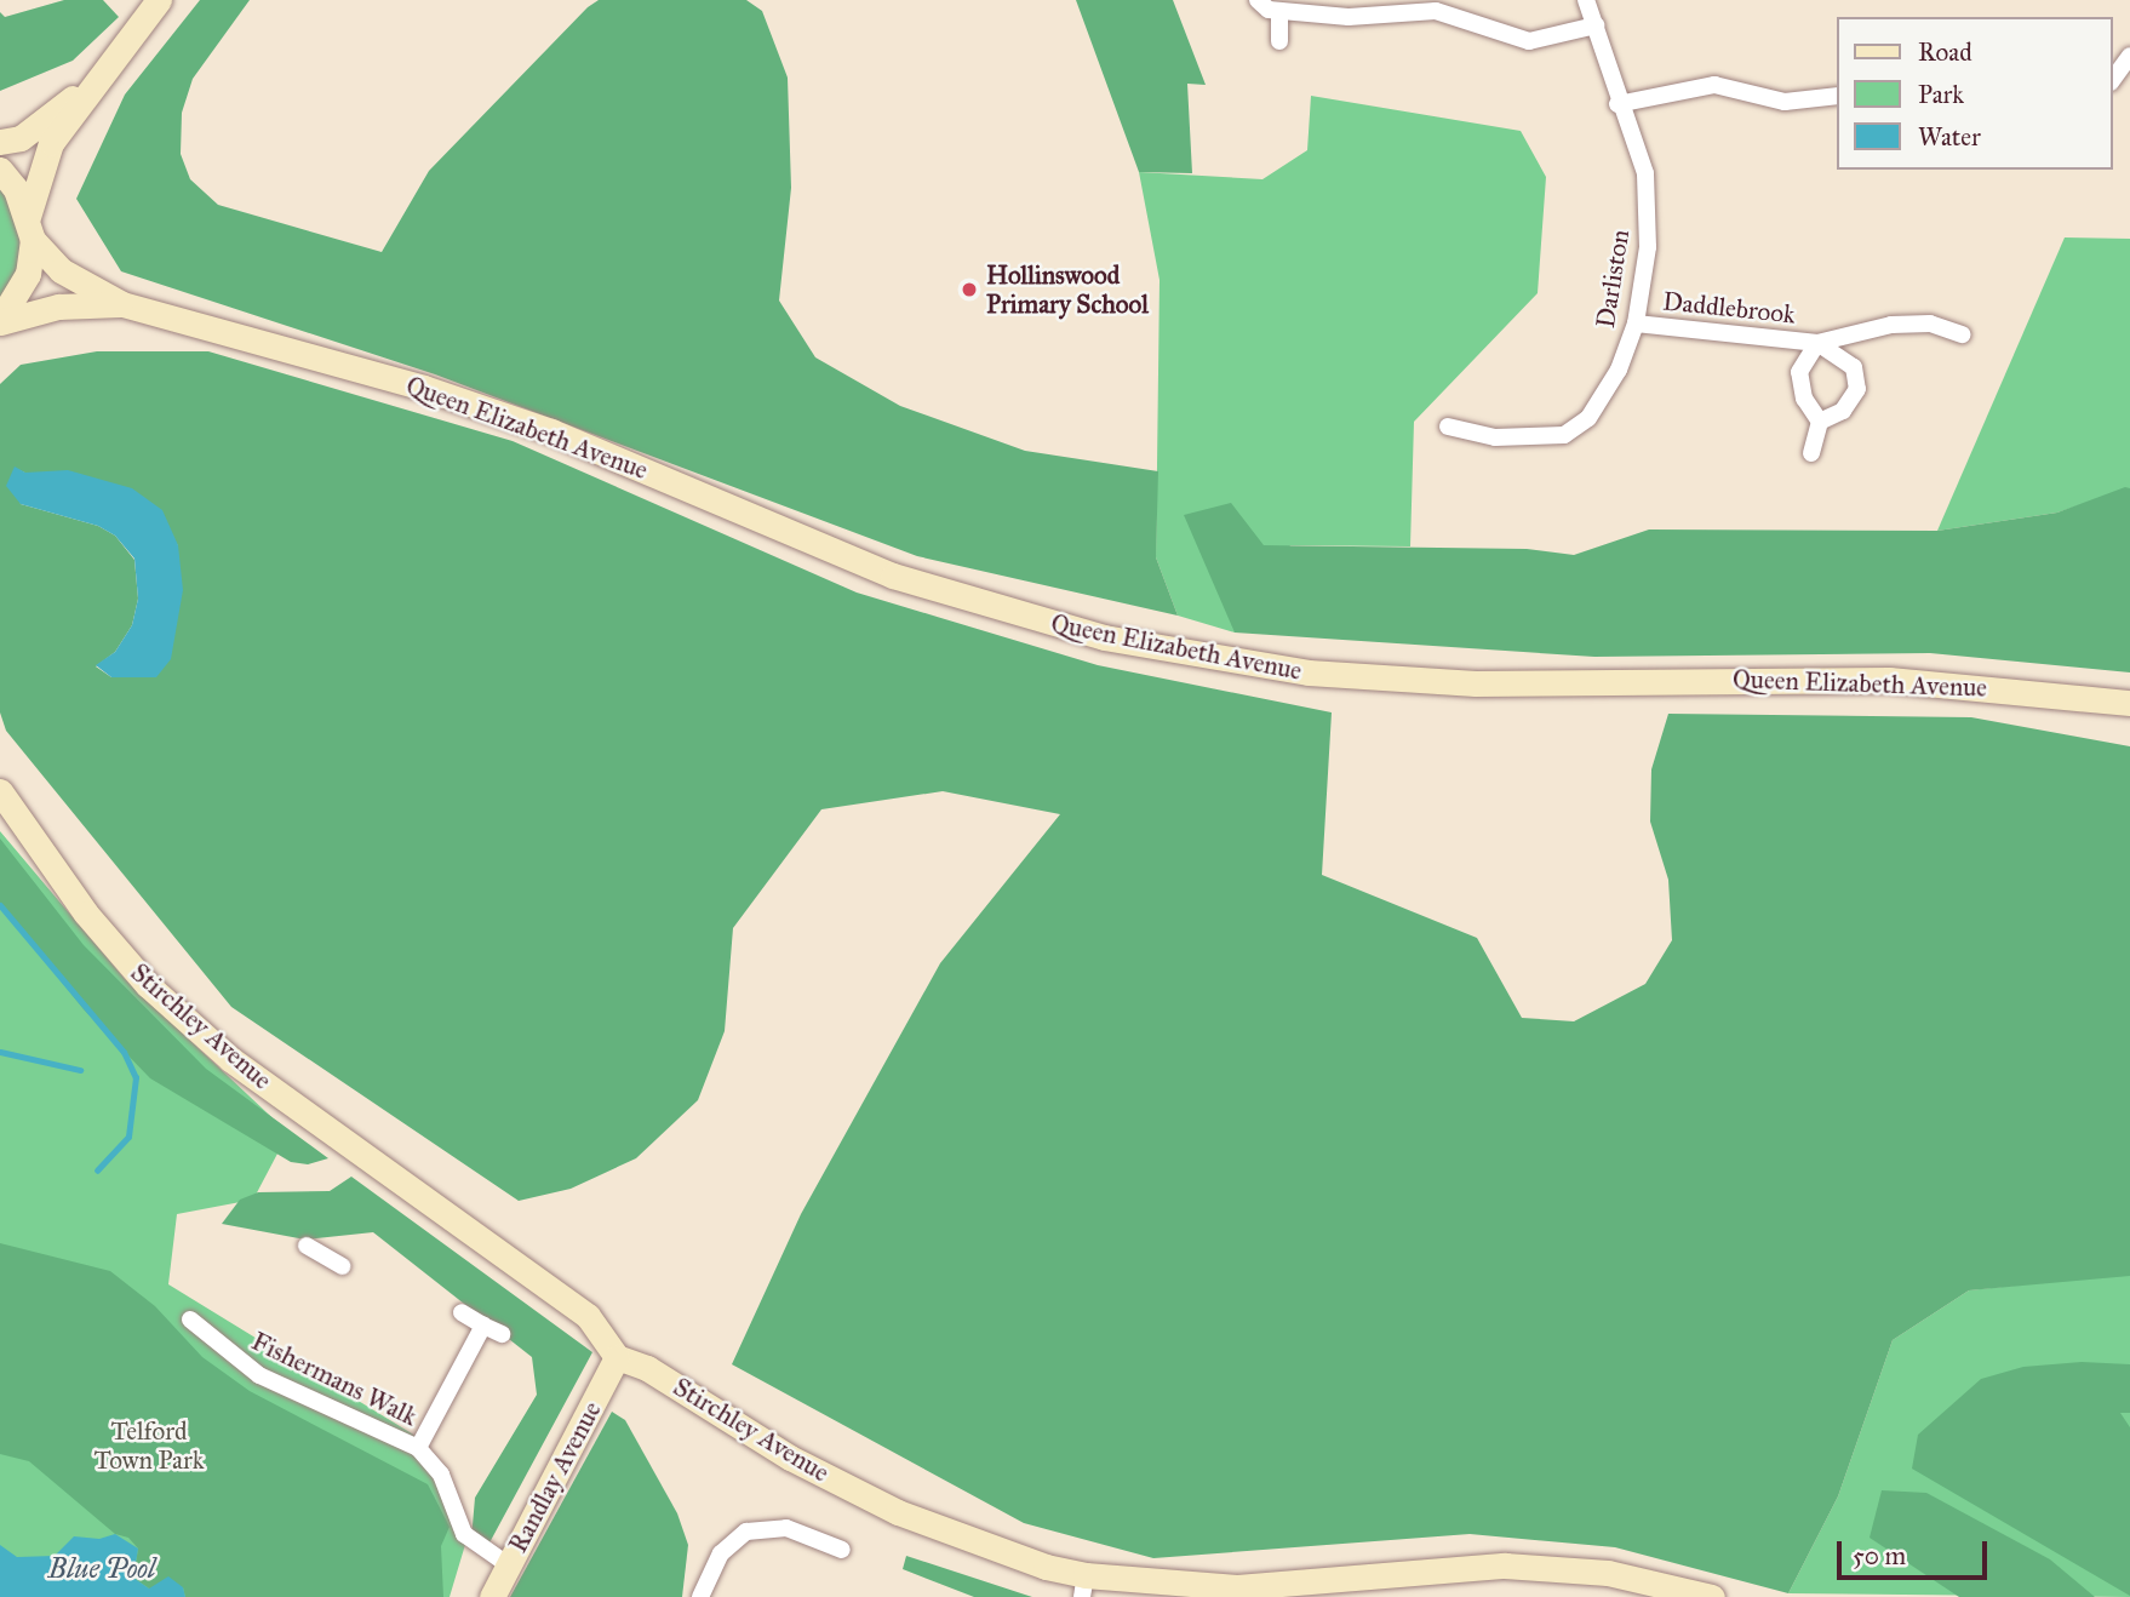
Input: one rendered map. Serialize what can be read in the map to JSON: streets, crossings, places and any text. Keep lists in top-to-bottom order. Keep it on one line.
{"streets":{"street":["Darliston","Daddlebrook","Queen Elizabeth Avenue","Stirchley Avenue","Fishermans Walk","Randlay Avenue"]},"crossings":[["Darliston","Daddlebrook"],["Stirchley Avenue","Randlay Avenue"],["Fishermans Walk","Randlay Avenue"]],"water":["Blue Pool"],"parks":["Telford Town Park"],"places":["Hollinswood Primary School"],"legend":["Road","Park","Water"],"scale_bar":"50 m"}
